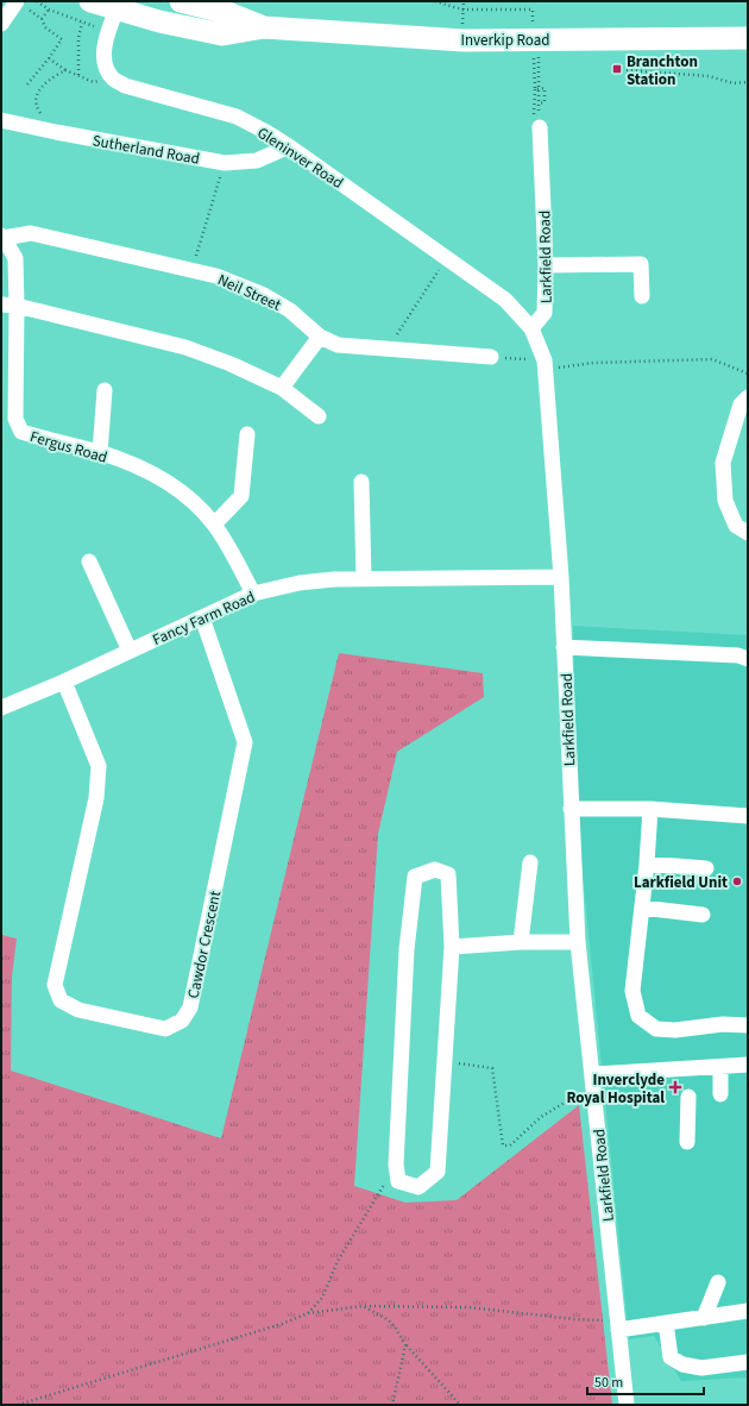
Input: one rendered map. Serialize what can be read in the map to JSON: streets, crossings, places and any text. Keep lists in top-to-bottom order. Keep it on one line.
{"streets":{"highway":["Inverkip Road"],"street":["Sutherland Road","Gleninver Road","Larkfield Road","Neil Street","Fergus Road","Fancy Farm Road","Cawdor Crescent"]},"crossings":[["Sutherland Road","Gleninver Road"],["Gleninver Road","Larkfield Road"],["Larkfield Road","Fancy Farm Road"],["Neil Street","Fergus Road"],["Fergus Road","Fancy Farm Road"],["Fancy Farm Road","Cawdor Crescent"]],"places":{"transit":["Branchton Station"],"other":["Larkfield Unit"],"health":["Inverclyde Royal Hospital"]},"scale_bar":"50 m"}
